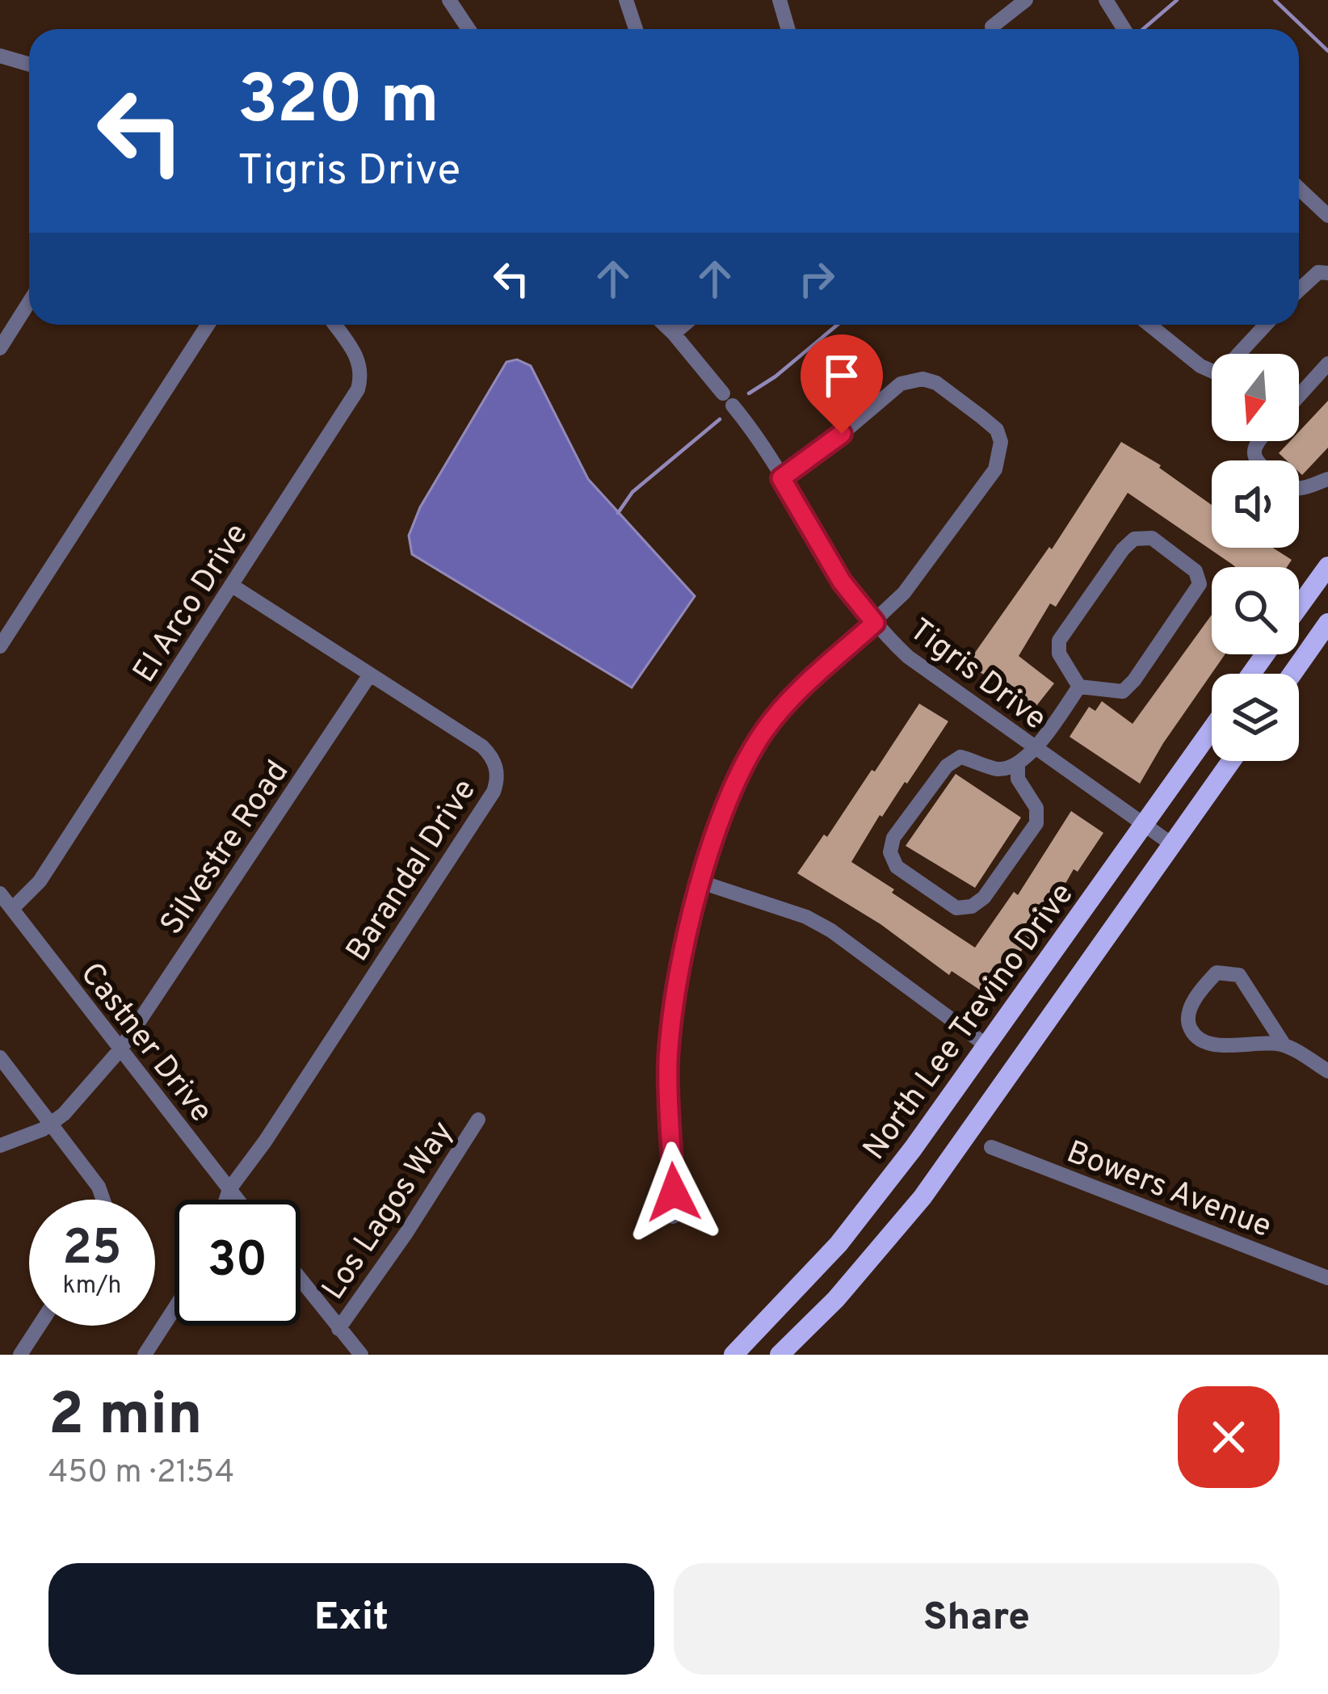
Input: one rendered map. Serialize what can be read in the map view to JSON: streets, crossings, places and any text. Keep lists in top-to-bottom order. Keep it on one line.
{"streets":{"main road":["North Lee Trevino Drive"],"street":["El Arco Drive","Tigris Drive","Silvestre Road","Barandal Drive","Castner Drive","Bowers Avenue","Los Lagos Way"]},"crossings":[["El Arco Drive","Barandal Drive"],["El Arco Drive","Castner Drive"],["Tigris Drive","North Lee Trevino Drive"],["Silvestre Road","Barandal Drive"],["Silvestre Road","Castner Drive"],["Barandal Drive","Castner Drive"]],"north":"bottom","page":{"turn":["320 m","Tigris Drive"],"speed":"25 km/h","limit":"30","heading":["2 min","450 m · 21:54"],"buttons":["Exit","Share"]}}
